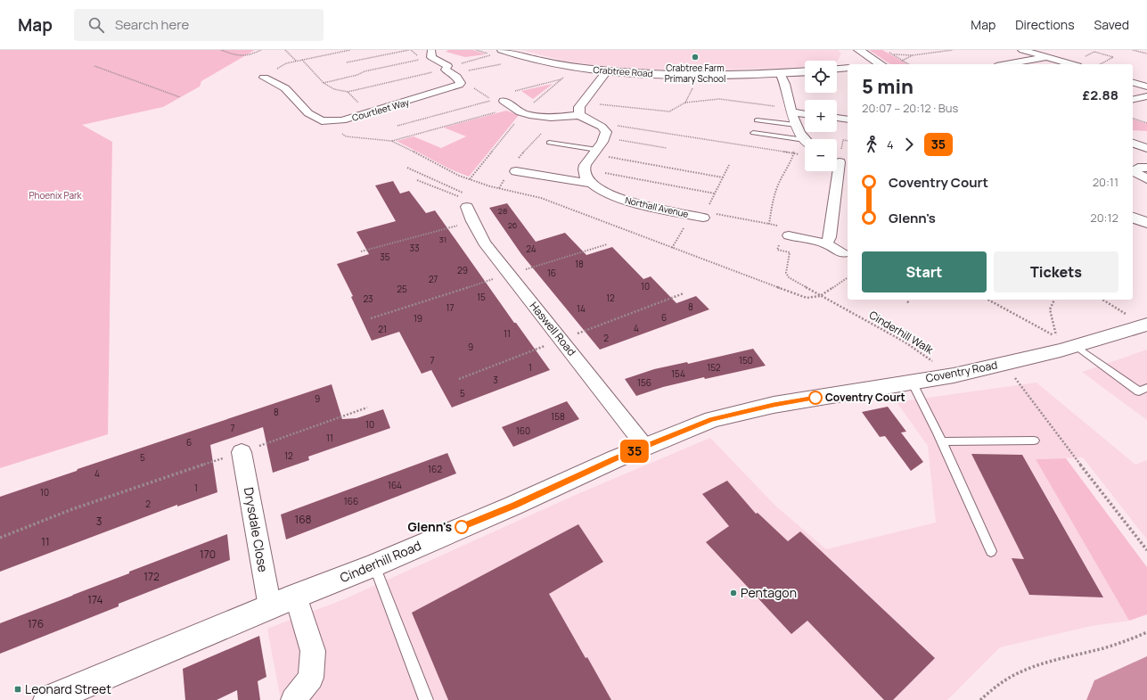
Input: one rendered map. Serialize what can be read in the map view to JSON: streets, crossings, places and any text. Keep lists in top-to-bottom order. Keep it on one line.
{"streets":{"street":["Crabtree Road","Courtleet Way","Northall Avenue","Haswell Road","Coventry Road","Drysdale Close","Cinderhill Road"],"path":["Cinderhill Walk"]},"crossings":[["Haswell Road","Cinderhill Road"],["Cinderhill Walk","Coventry Road"],["Coventry Road","Cinderhill Road"],["Drysdale Close","Cinderhill Road"]],"parks":["Phoenix Park"],"places":{"other":["Crabtree Farm Primary School","Coventry Court","Glenn's","Pentagon"],"transit":["Leonard Street"]},"lines":["bus line 35"],"house_numbers":["28","26","31","33","24","35","18","29","16","27","10","25","15","12","23","8","17","14","6","19","4","21","11","2","9","7","150","1","152","154","3","156","5","9","8","158","10","7","160","11","6","12","5","162","4","164","1","10","166","2","168","3","11","170","172","174","176"],"page":{"header":"Map","search":"Search here","nav":["Map","Directions","Saved"],"on_map":"35","map_buttons":["+","−"],"heading":["5 min","20:07 – 20:12 · Bus","£2.88"],"legs":["4","35"],"list":[{"name":"Coventry Court","value":"20:11"},{"name":"Glenn's","value":"20:12"}],"buttons":["Start","Tickets"]}}
